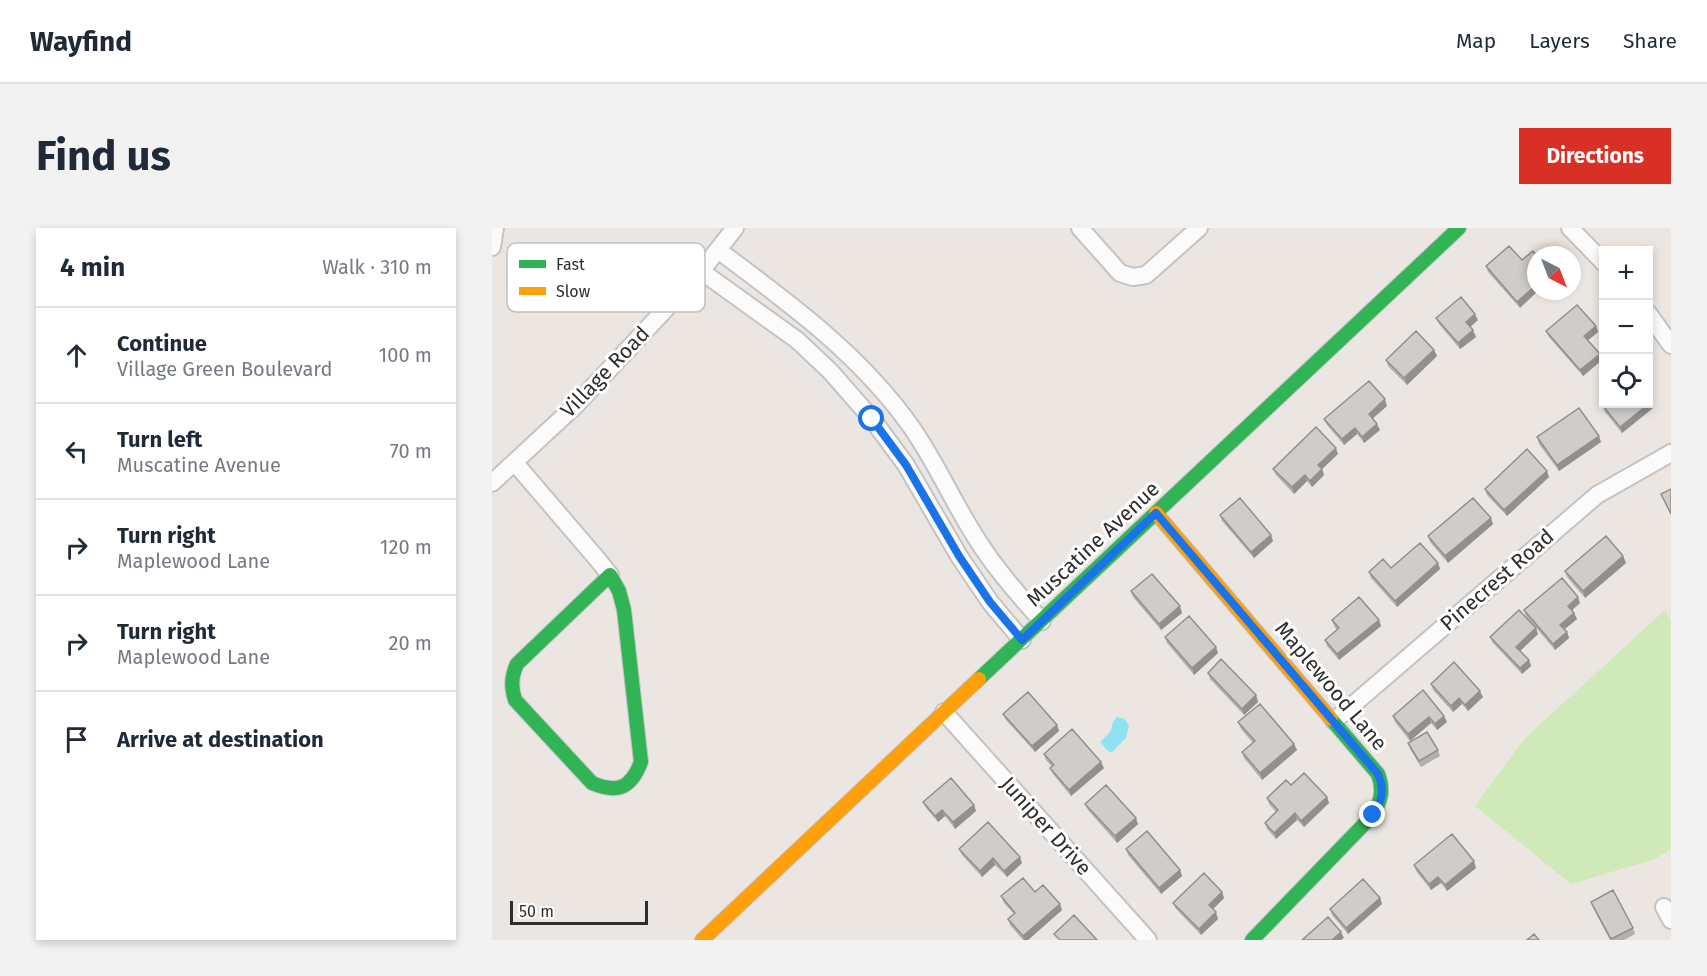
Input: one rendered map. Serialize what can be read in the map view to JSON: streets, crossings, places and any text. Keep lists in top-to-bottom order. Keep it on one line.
{"streets":{"street":["Village Road","Muscatine Avenue","Pinecrest Road","Maplewood Lane","Juniper Drive"]},"crossings":[["Muscatine Avenue","Maplewood Lane"],["Muscatine Avenue","Juniper Drive"],["Pinecrest Road","Maplewood Lane"]],"legend":["Fast","Slow"],"scale_bar":"50 m","north":"bottom right","page":{"header":"Wayfind","nav":["Map","Layers","Share"],"buttons":"Directions","title":"Find us","heading":["4 min","Walk · 310 m"],"map_buttons":["+","−"],"list":[["Continue","Village Green Boulevard","100 m"],["Turn left","Muscatine Avenue","70 m"],["Turn right","Maplewood Lane","120 m"],["Turn right","Maplewood Lane","20 m"],"Arrive at destination"],"scale":"50 m"}}
